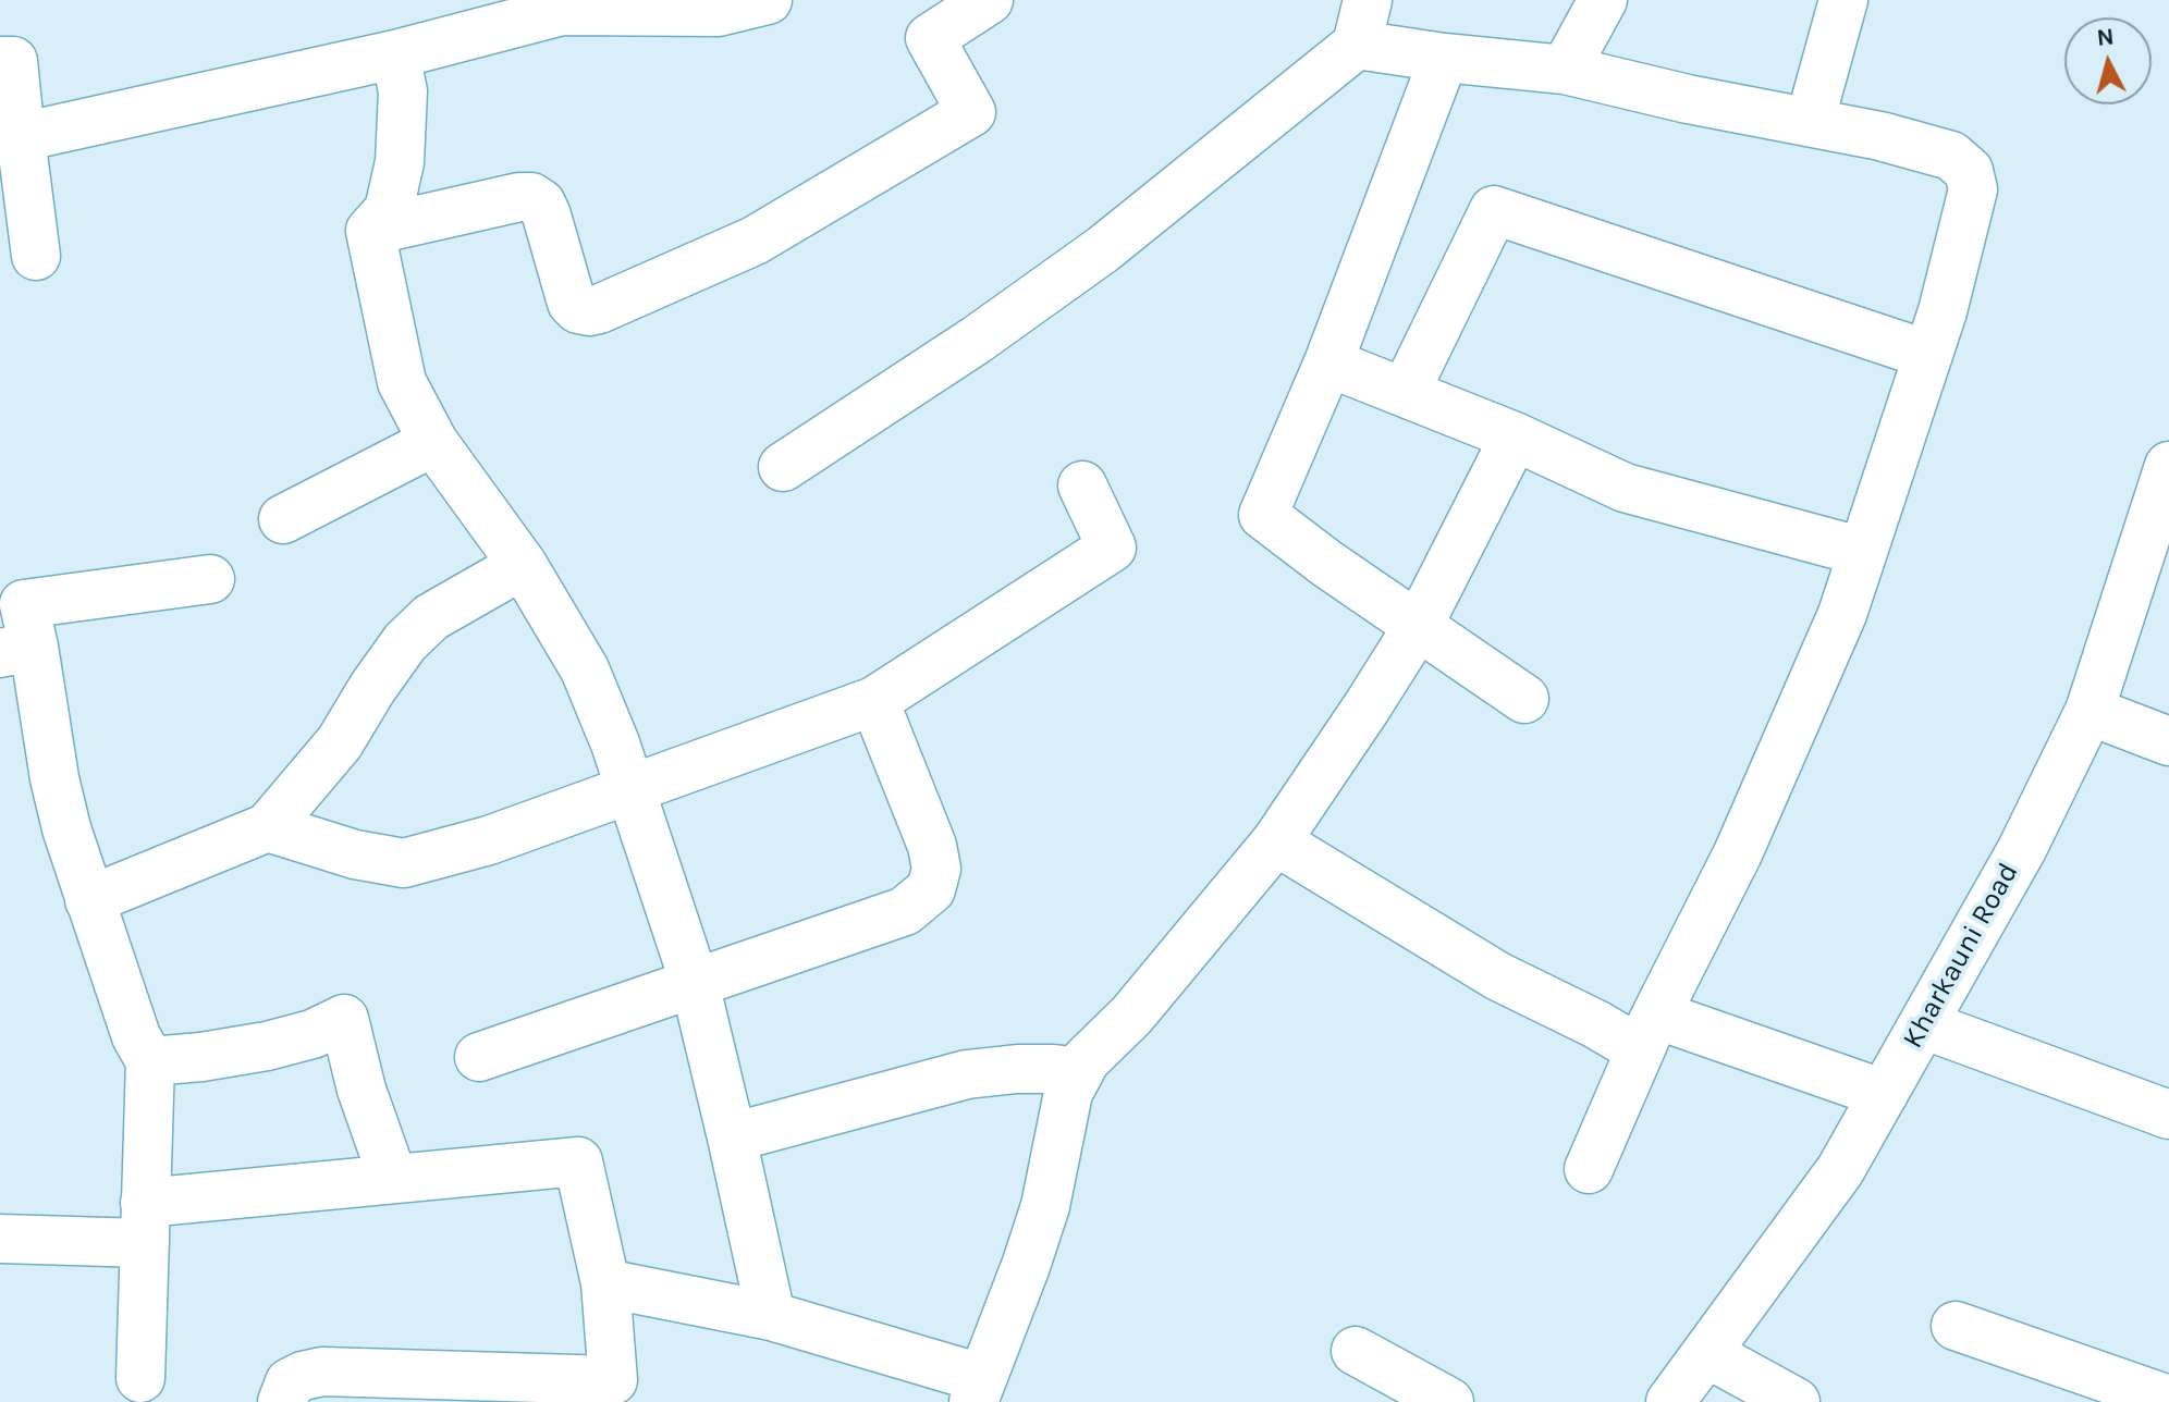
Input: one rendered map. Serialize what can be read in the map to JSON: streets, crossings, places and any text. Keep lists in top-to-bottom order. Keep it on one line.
{"streets":{"street":["Kharkauni Road"]},"north":"top"}
